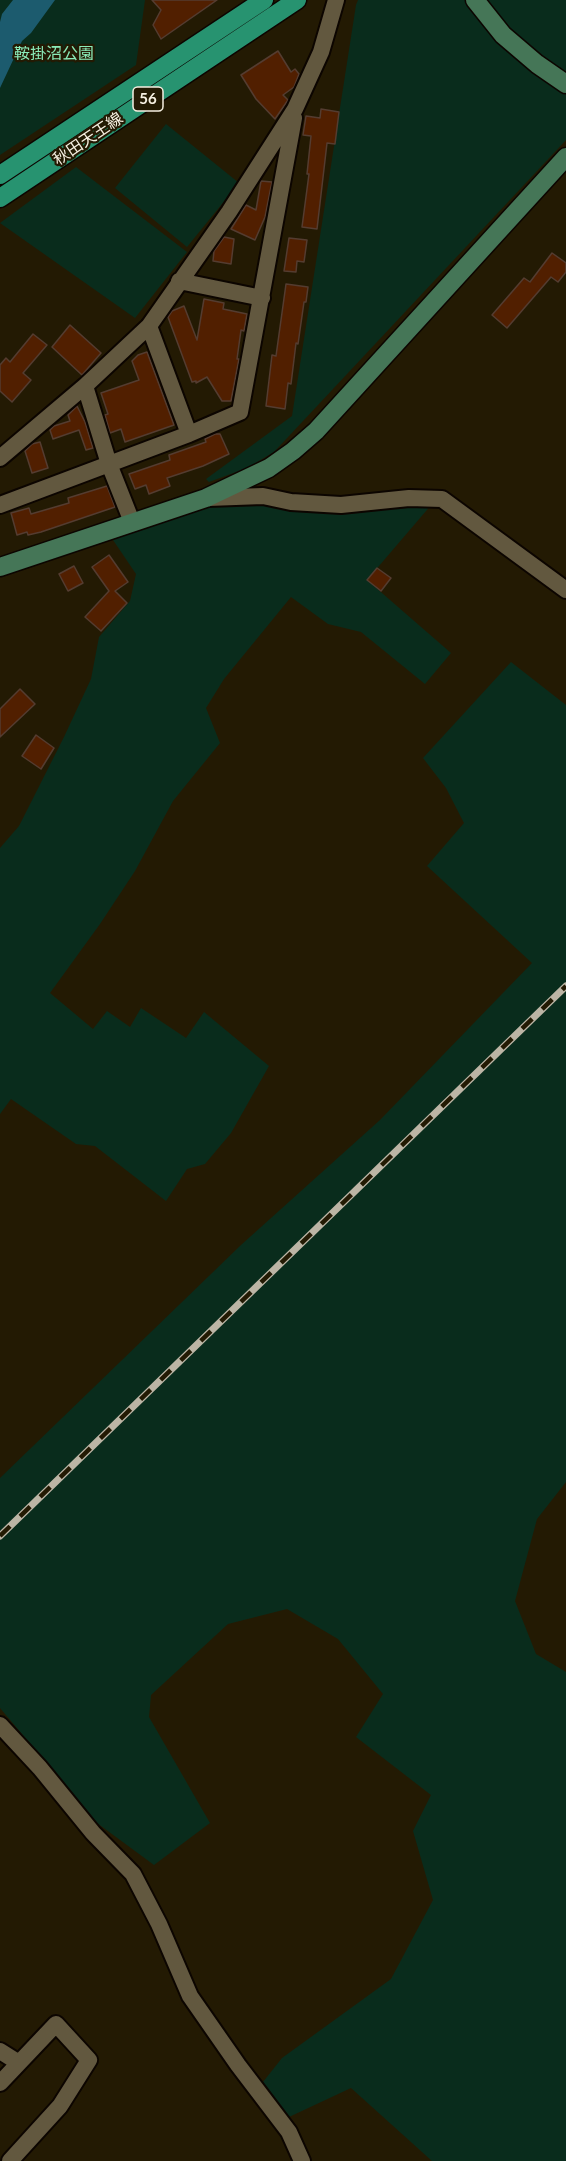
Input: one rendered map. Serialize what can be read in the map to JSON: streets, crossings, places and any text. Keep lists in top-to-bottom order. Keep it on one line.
{"streets":{"main road":["56","秋田天王線"]},"parks":["鞍掛沼公園"]}
